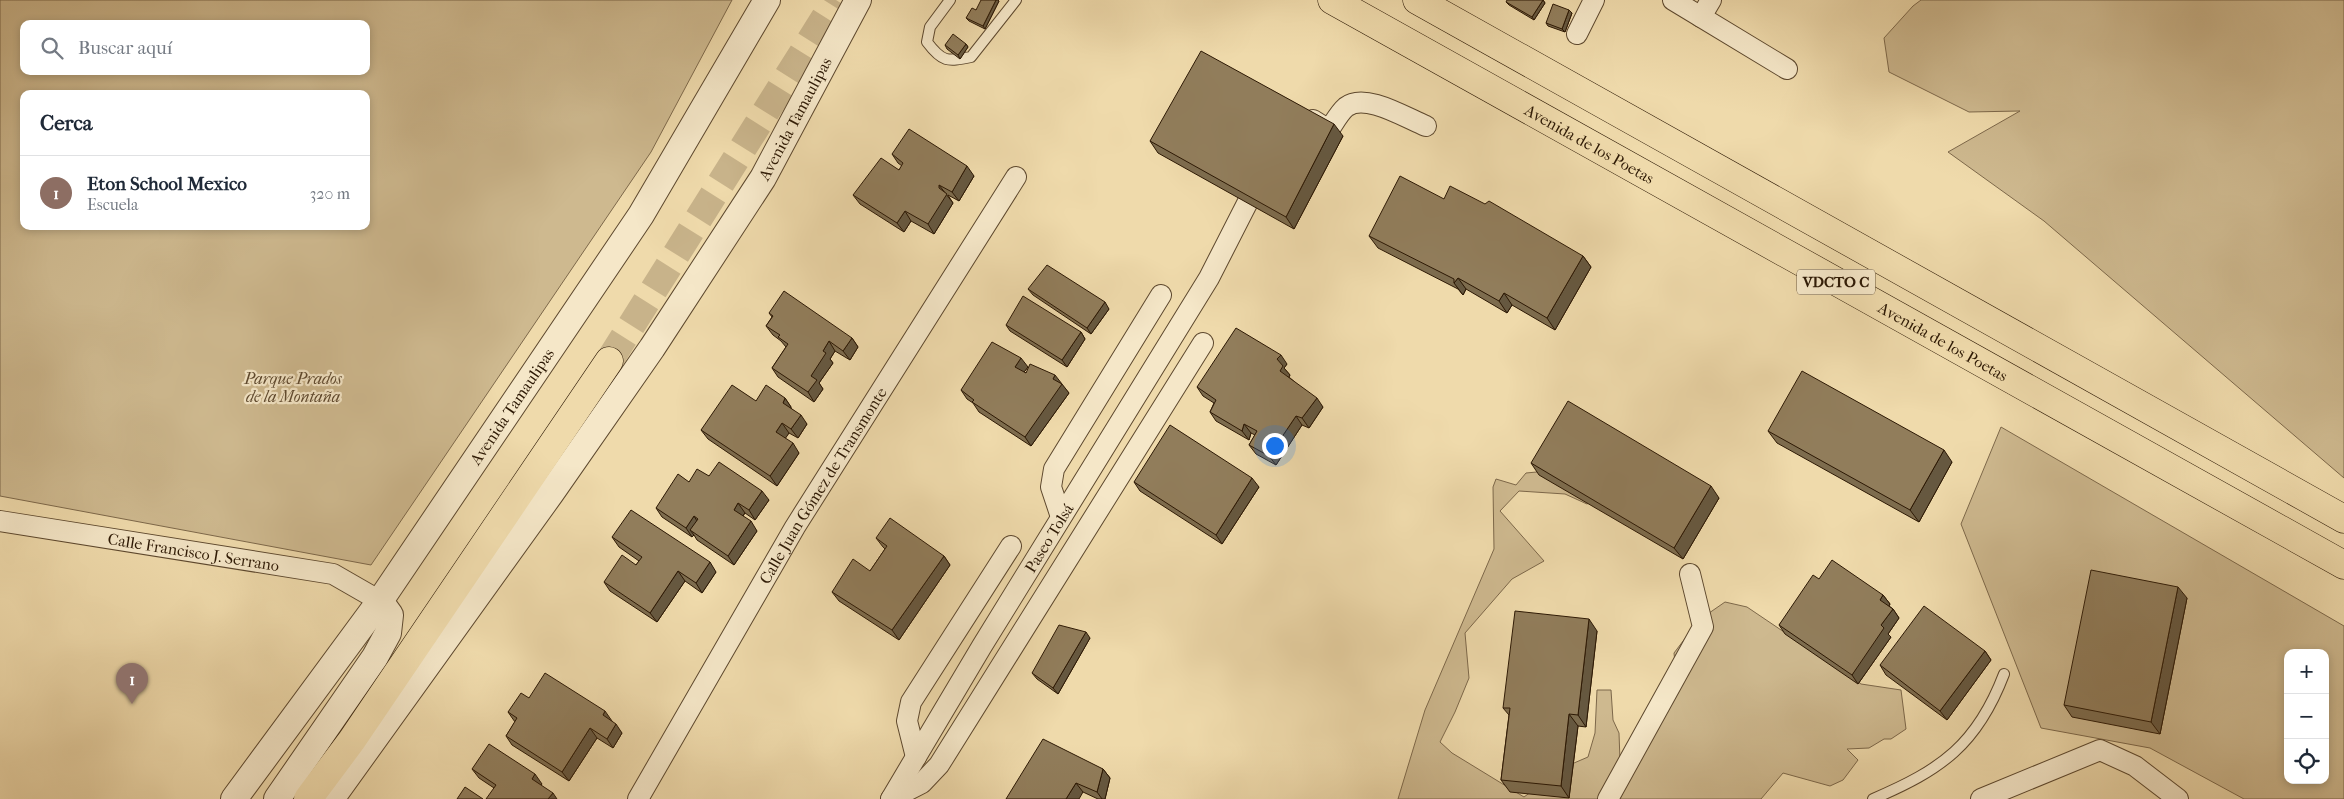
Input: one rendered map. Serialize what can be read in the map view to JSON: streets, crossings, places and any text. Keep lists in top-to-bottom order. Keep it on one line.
{"streets":{"highway":["Avenida de los Poetas","VDCTO C"],"street":["Avenida Tamaulipas","Calle Juan Gómez de Transmonte","Paseo Tolsá","Calle Francisco J. Serrano"]},"crossings":[["Avenida Tamaulipas","Calle Francisco J. Serrano"]],"parks":["Parque Prados de la Montaña"],"page":{"search":"Buscar aquí","heading":"Cerca","list":[{"mark":"1","name":"Eton School Mexico","note":"Escuela","value":"320 m"}],"map_buttons":["+","−"],"pins":"1"}}
